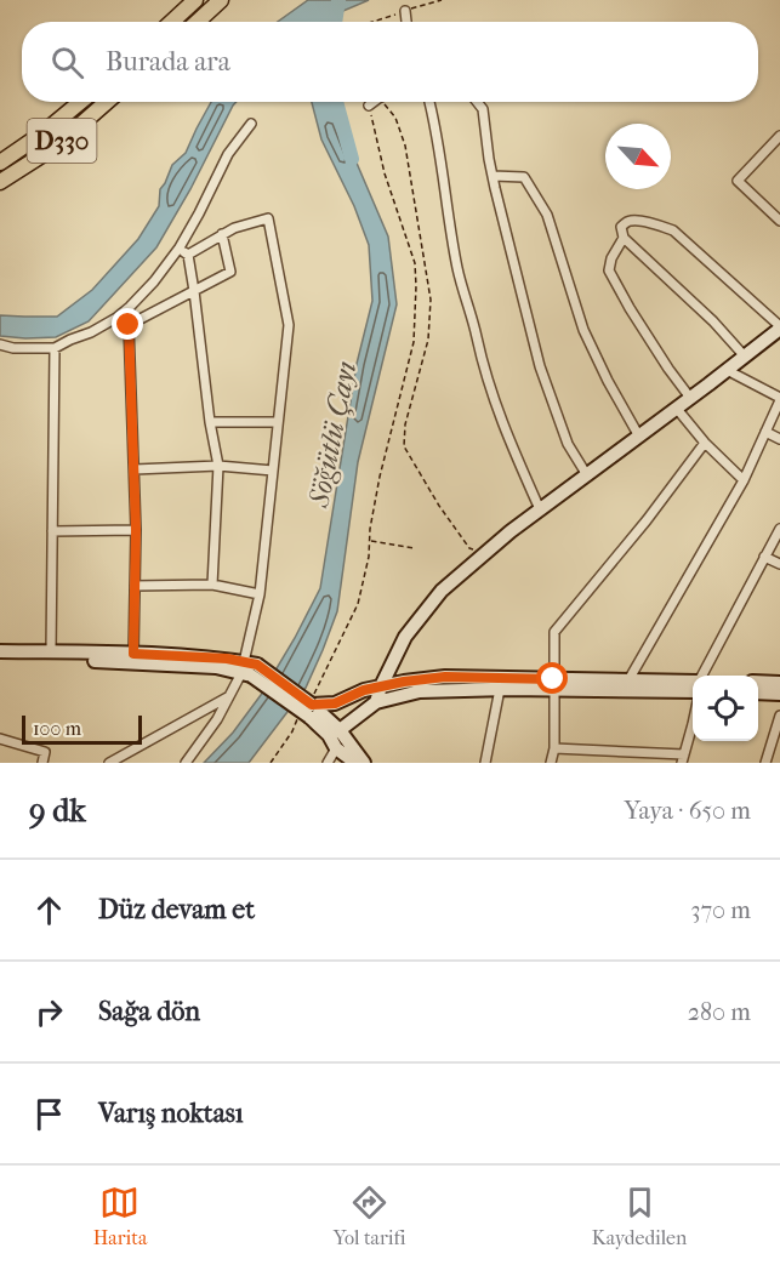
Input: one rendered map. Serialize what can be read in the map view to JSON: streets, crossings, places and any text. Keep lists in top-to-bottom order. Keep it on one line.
{"streets":{"highway":["D330"]},"water":["Söğütlü Çayı"],"scale_bar":"100 m","north":"bottom right","page":{"search":"Burada ara","scale":"100 m","heading":["9 dk","Yaya · 650 m"],"list":[["Düz devam et","370 m"],["Sağa dön","280 m"],"Varış noktası"],"nav":["Harita","Yol tarifi","Kaydedilen"]}}
